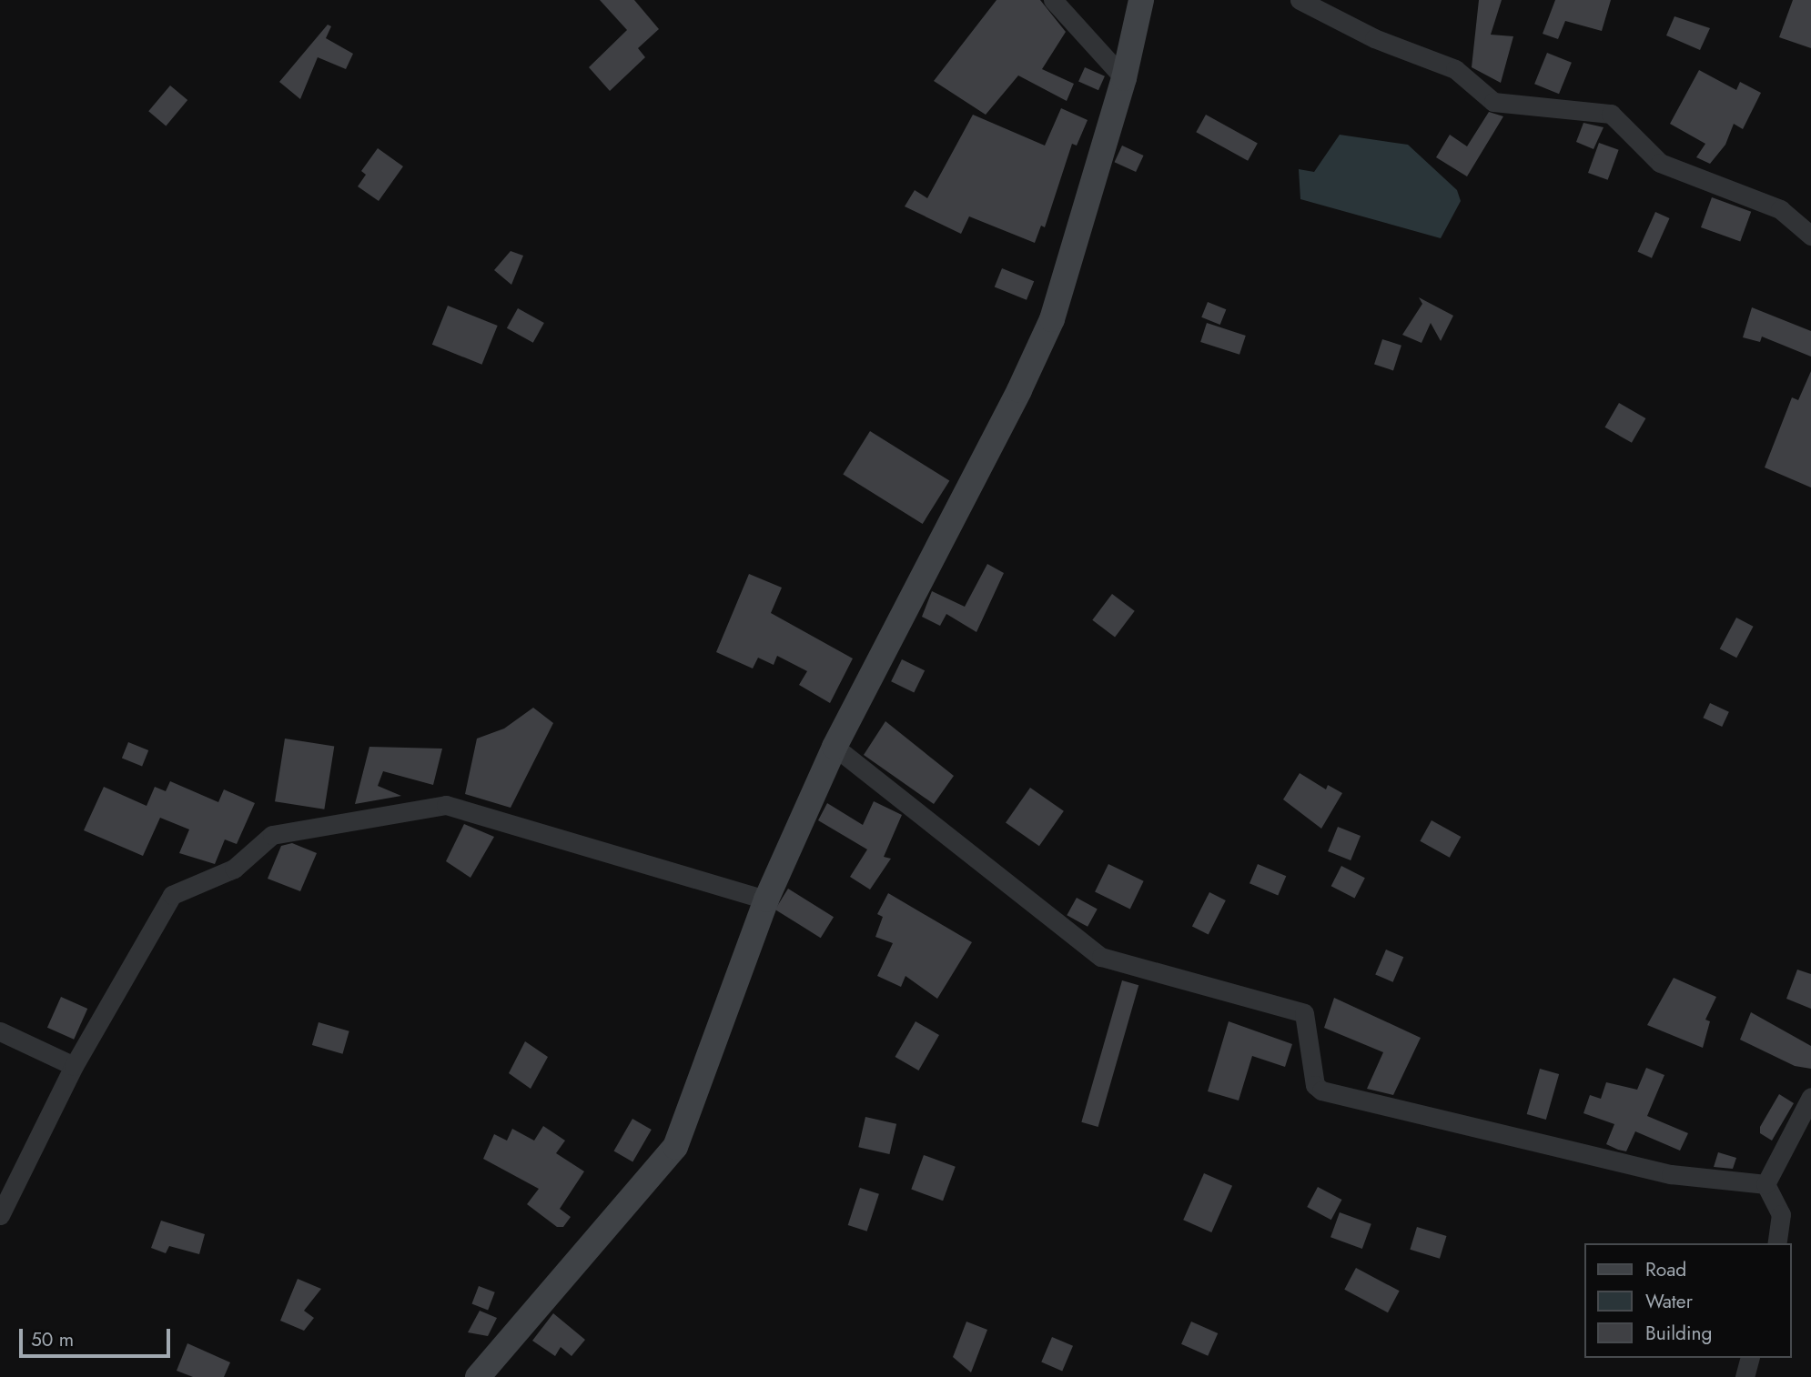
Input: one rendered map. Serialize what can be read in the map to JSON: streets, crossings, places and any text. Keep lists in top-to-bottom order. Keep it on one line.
{"legend":["Road","Water","Building"],"scale_bar":"50 m"}
